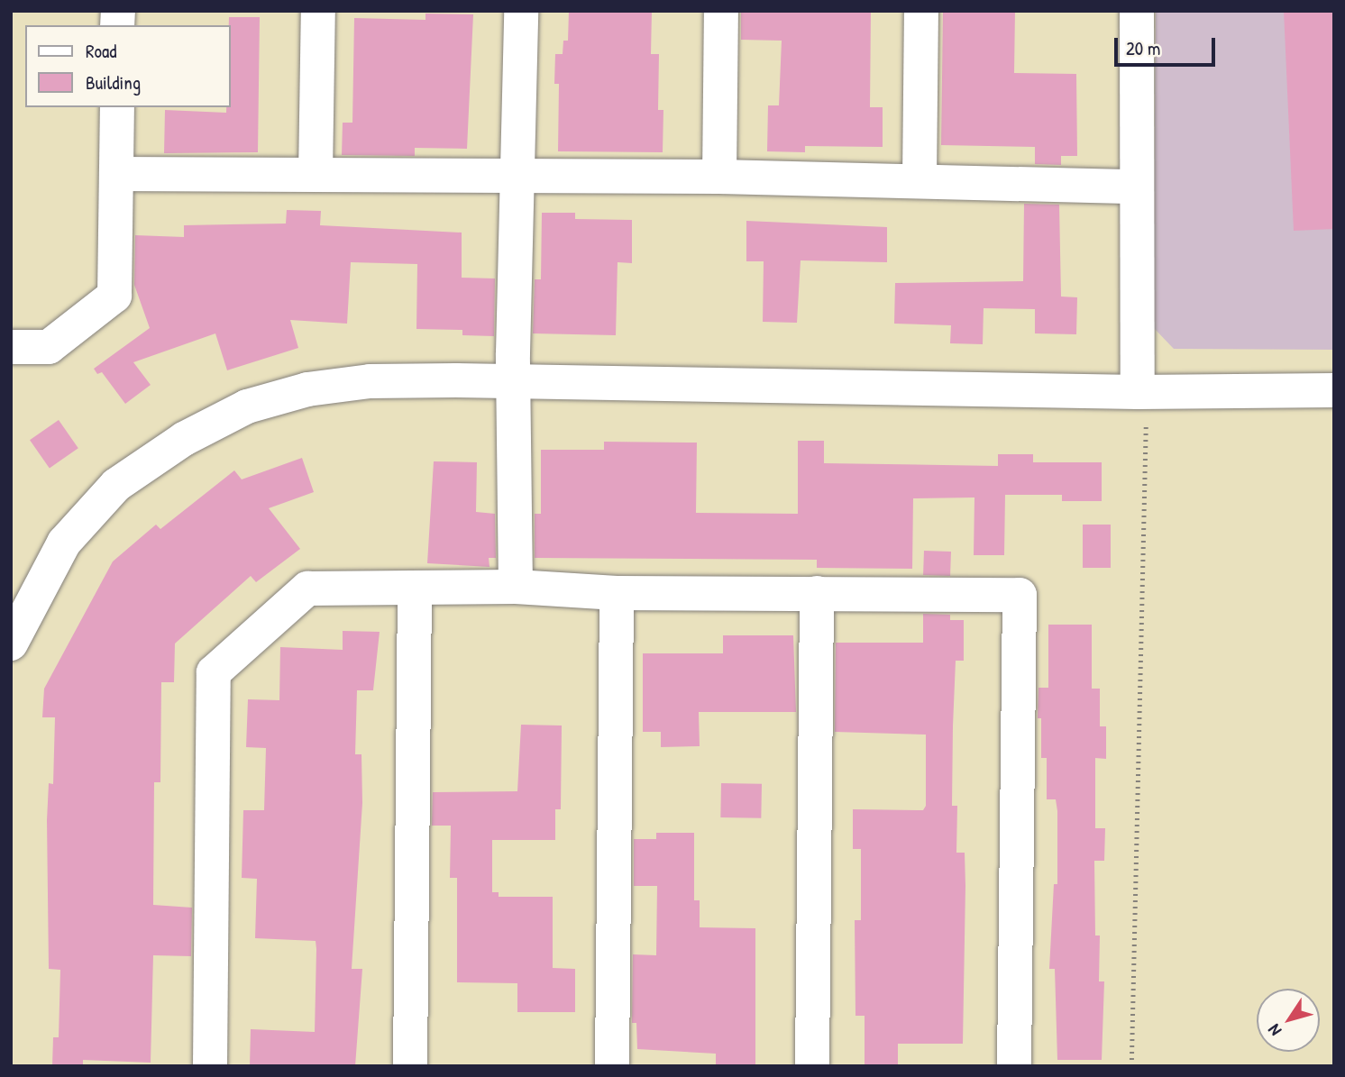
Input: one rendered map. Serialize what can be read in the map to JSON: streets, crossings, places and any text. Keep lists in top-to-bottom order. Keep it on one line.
{"legend":["Road","Building"],"scale_bar":"20 m","north":"bottom left"}
